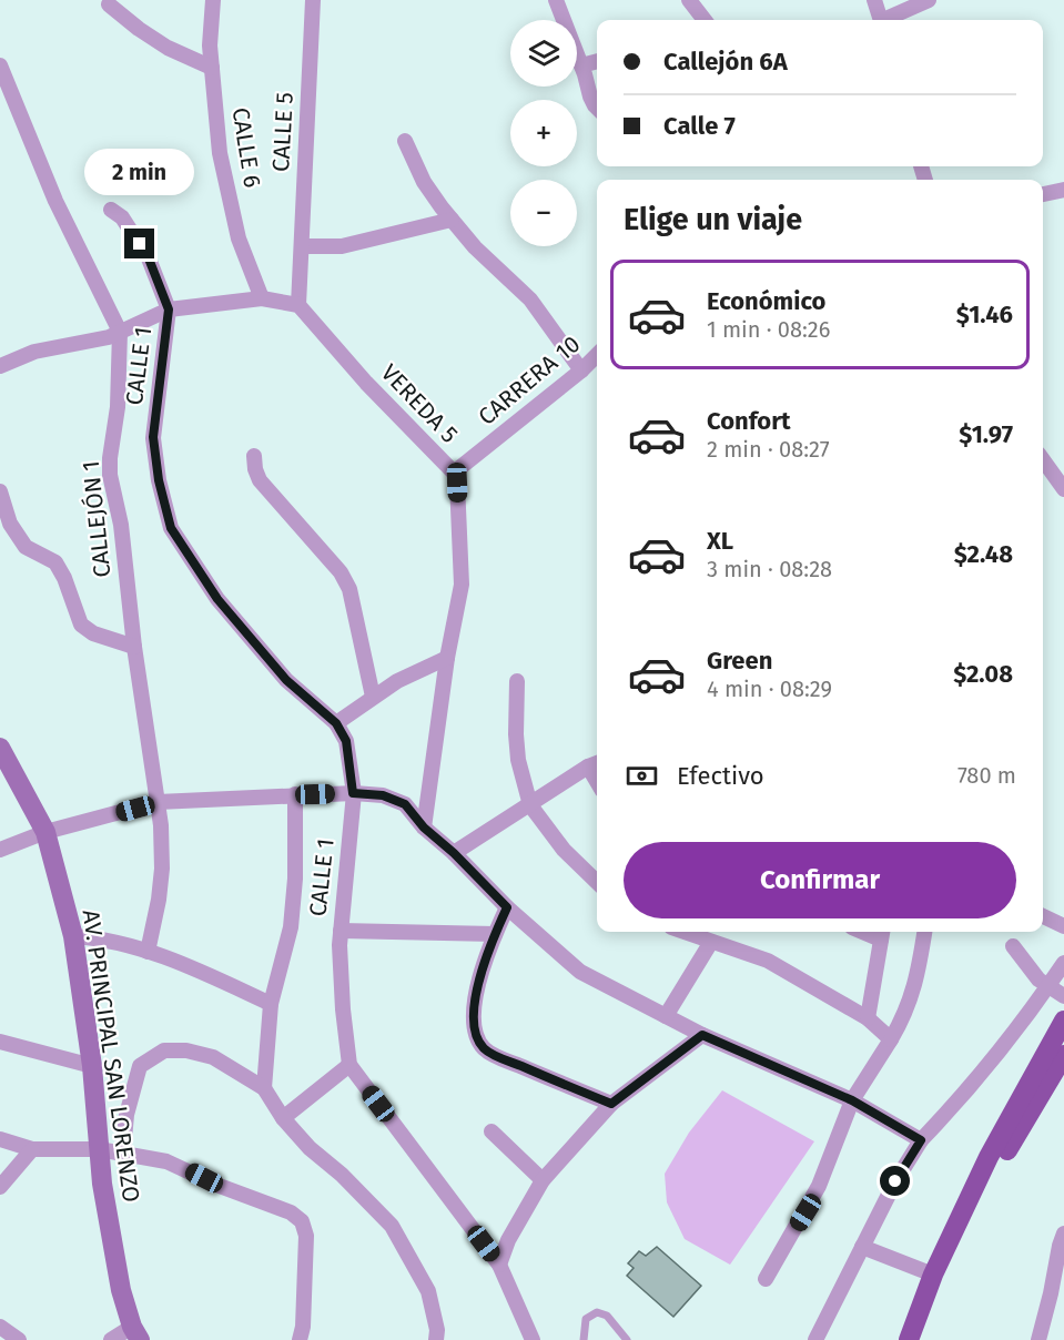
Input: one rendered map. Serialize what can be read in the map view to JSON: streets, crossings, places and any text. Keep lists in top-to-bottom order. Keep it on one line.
{"streets":{"main road":["AV. PRINCIPAL SAN LORENZO"],"street":["CALLE 5","CALLE 6","CALLE 1","CARRERA 10","VEREDA 5","CALLEJÓN 1"]},"crossings":[["CALLE 5","VEREDA 5"],["CARRERA 10","VEREDA 5"]],"page":{"map_buttons":["+","−"],"banner":["Callejón 6A","Calle 7"],"bubble":"2 min","heading":"Elige un viaje","list":[{"name":"Económico","note":"1 min · 08:26","value":"$1.46"},{"name":"Confort","note":"2 min · 08:27","value":"$1.97"},{"name":"XL","note":"3 min · 08:28","value":"$2.48"},{"name":"Green","note":"4 min · 08:29","value":"$2.08"}],"pay":["Efectivo","780 m"],"buttons":"Confirmar"}}
